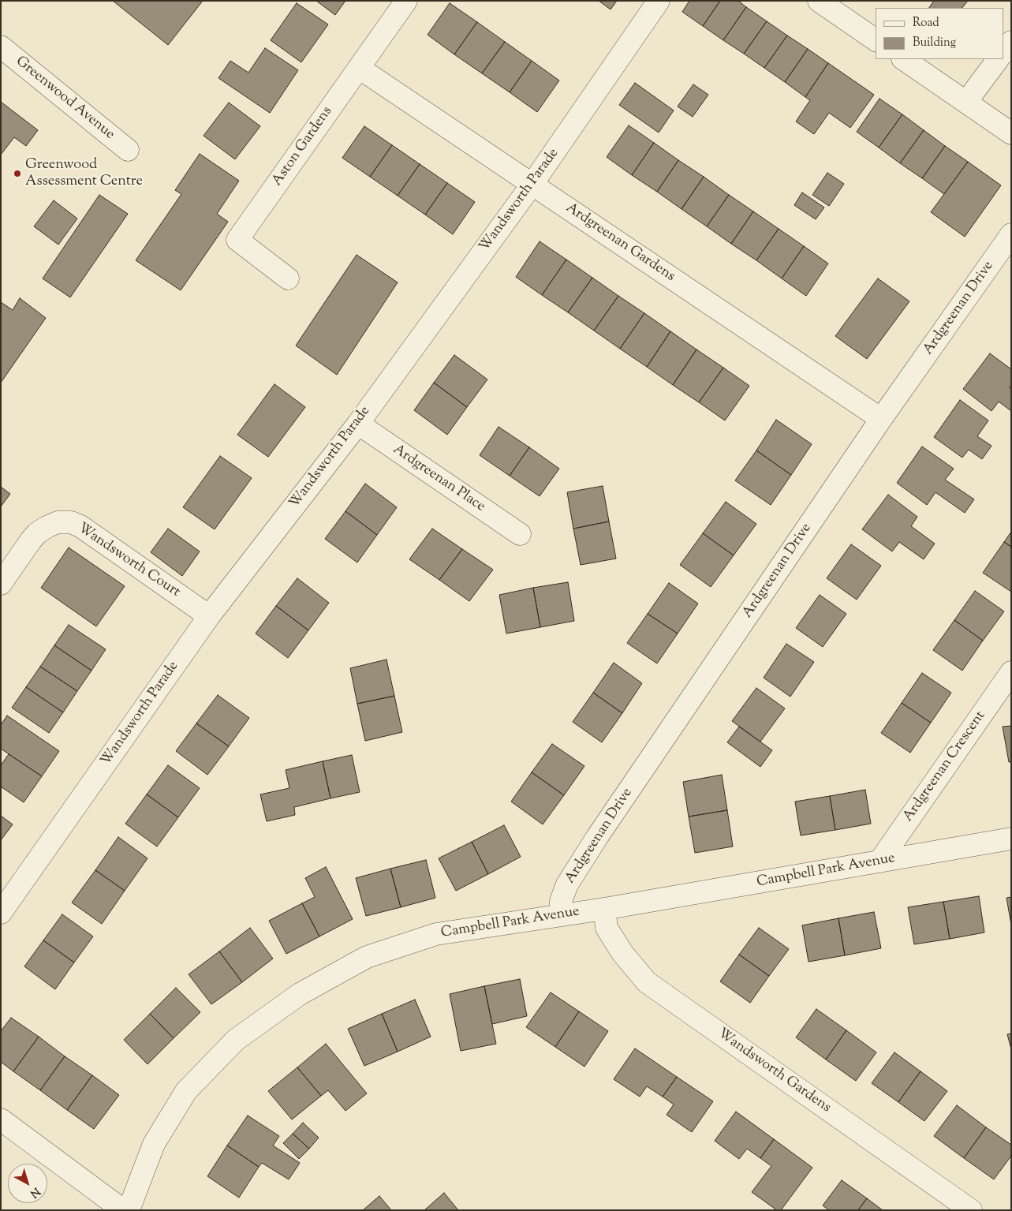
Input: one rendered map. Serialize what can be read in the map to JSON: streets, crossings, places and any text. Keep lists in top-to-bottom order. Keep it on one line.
{"streets":{"street":["Greenwood Avenue","Aston Gardens","Wandsworth Parade","Ardgreenan Gardens","Ardgreenan Drive","Ardgreenan Place","Wandsworth Court","Ardgreenan Crescent","Campbell Park Avenue","Wandsworth Gardens"]},"crossings":[["Aston Gardens","Ardgreenan Gardens"],["Wandsworth Parade","Ardgreenan Gardens"],["Wandsworth Parade","Ardgreenan Place"],["Wandsworth Parade","Wandsworth Court"],["Ardgreenan Gardens","Ardgreenan Drive"],["Ardgreenan Drive","Campbell Park Avenue"],["Ardgreenan Crescent","Campbell Park Avenue"],["Campbell Park Avenue","Wandsworth Gardens"]],"places":["Greenwood Assessment Centre"],"legend":["Road","Building"],"north":"bottom right"}
